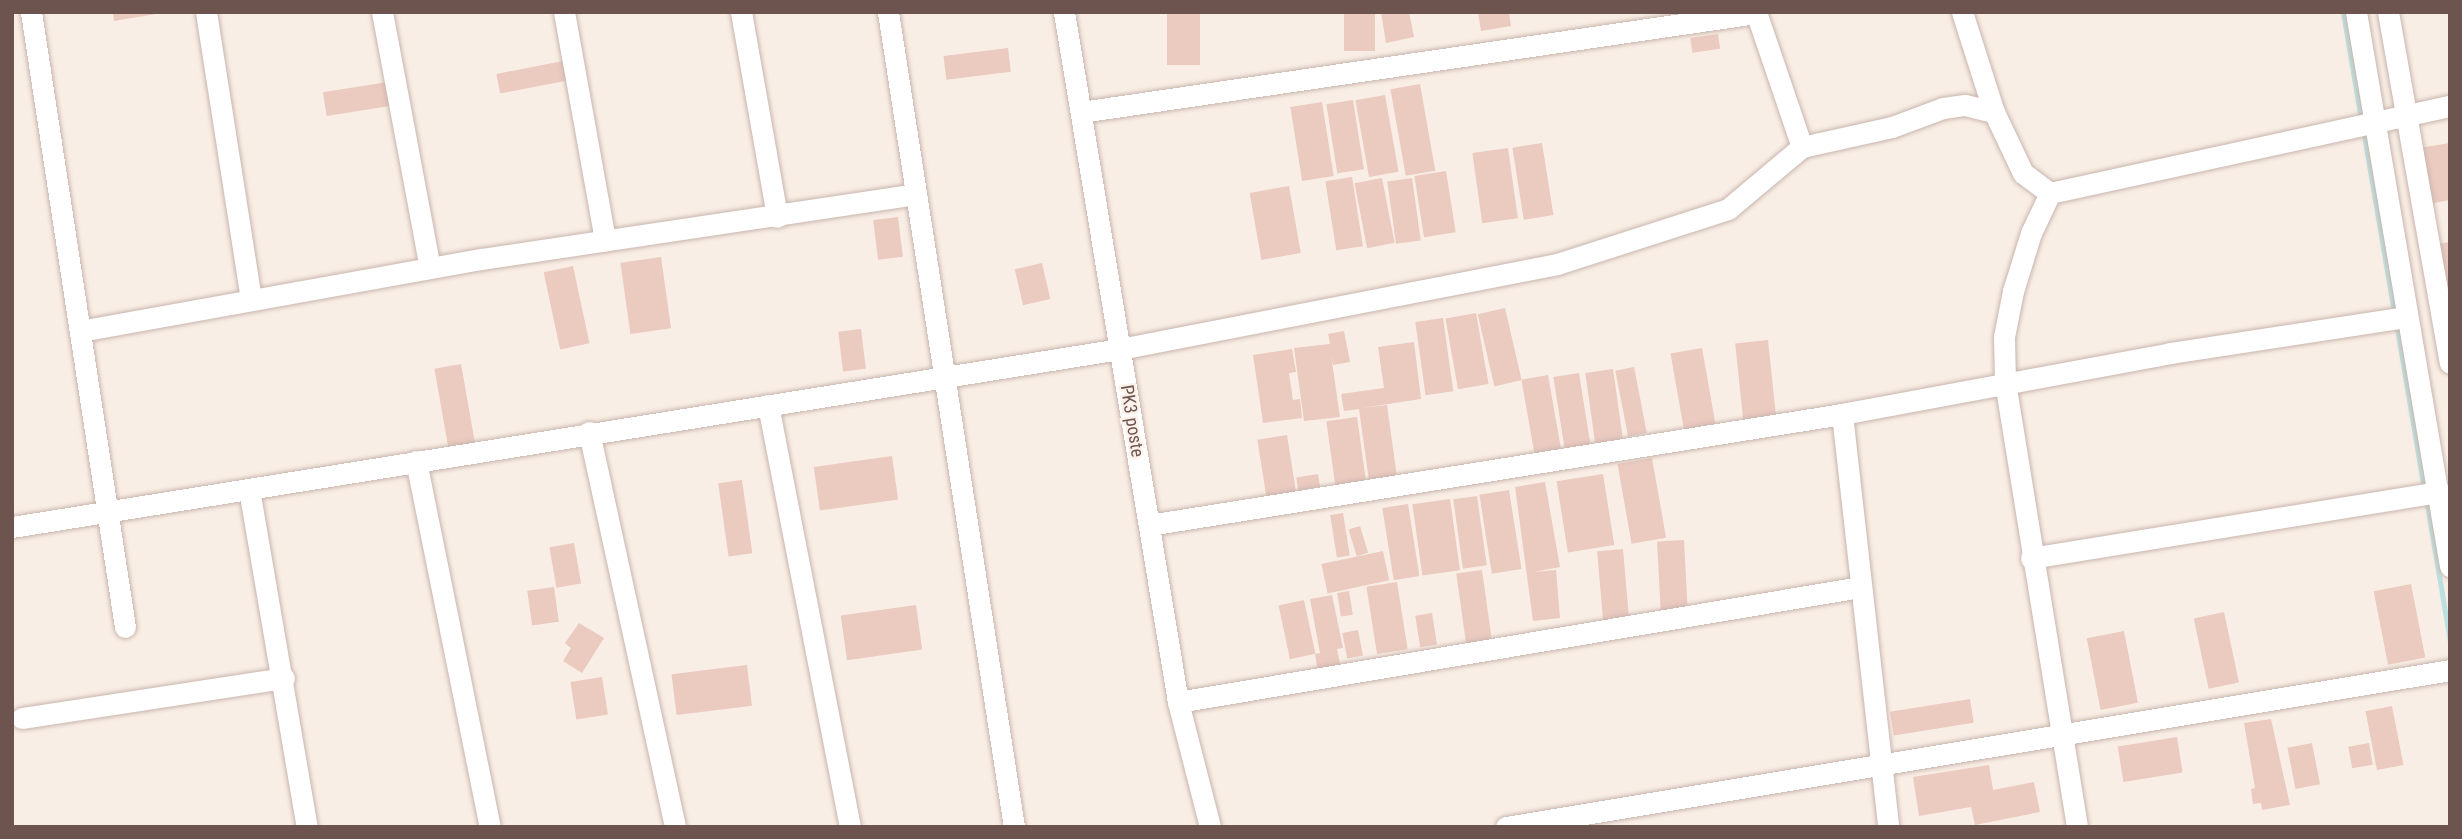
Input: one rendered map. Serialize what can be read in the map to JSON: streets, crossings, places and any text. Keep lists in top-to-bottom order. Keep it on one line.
{"streets":{"street":["PK3 poste"]}}
